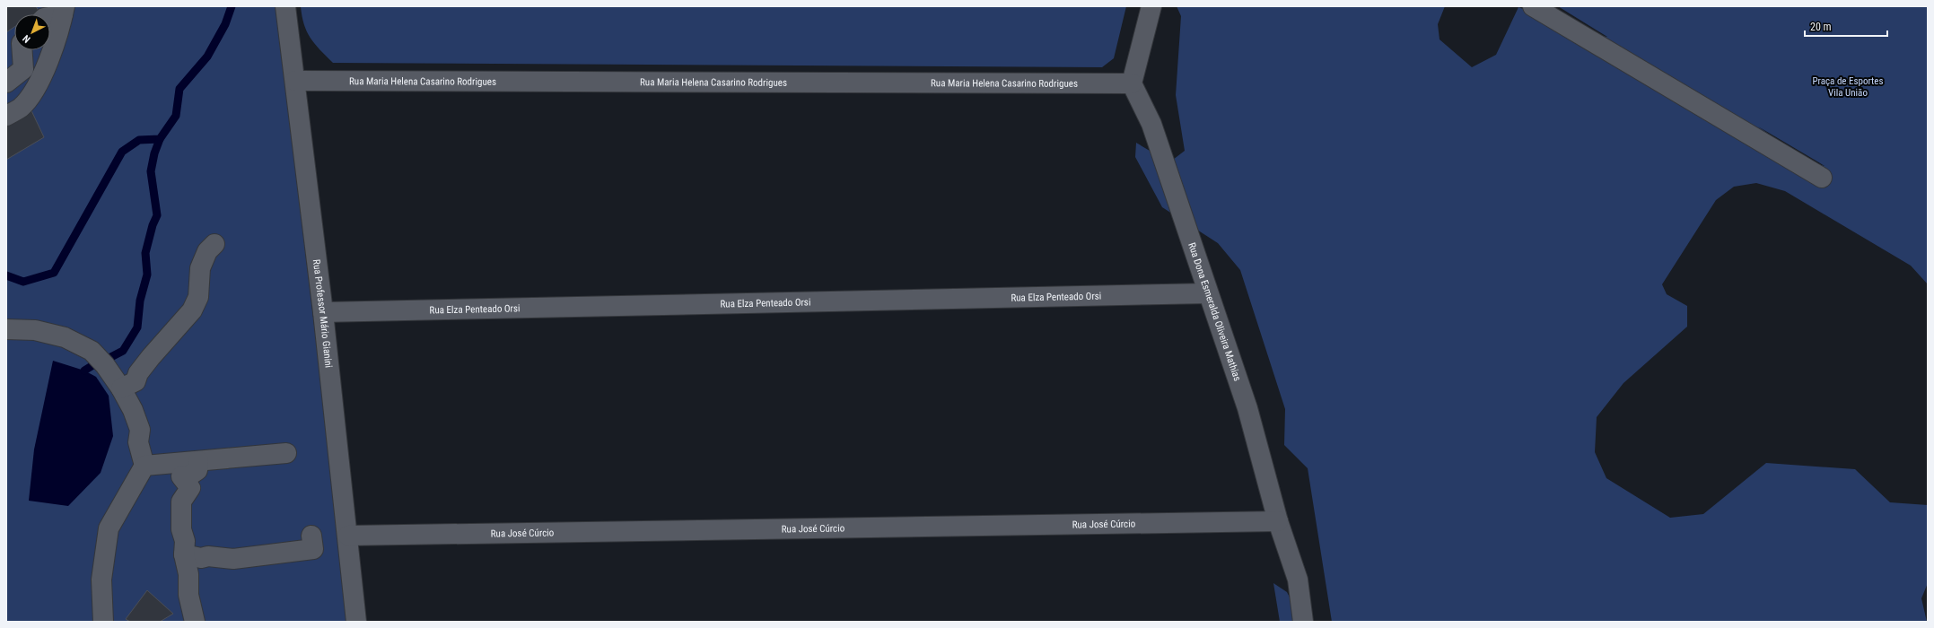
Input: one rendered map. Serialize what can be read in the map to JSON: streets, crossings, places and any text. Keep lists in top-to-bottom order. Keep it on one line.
{"streets":{"street":["Rua Maria Helena Casarino Rodrigues","Rua Elza Penteado Orsi","Rua Dona Esmeralda Oliveira Mathias","Rua Professor Mário Gianini","Rua José Cúrcio"]},"crossings":[["Rua Maria Helena Casarino Rodrigues","Rua Dona Esmeralda Oliveira Mathias"],["Rua Maria Helena Casarino Rodrigues","Rua Professor Mário Gianini"],["Rua Elza Penteado Orsi","Rua Dona Esmeralda Oliveira Mathias"],["Rua Elza Penteado Orsi","Rua Professor Mário Gianini"],["Rua Dona Esmeralda Oliveira Mathias","Rua José Cúrcio"],["Rua Professor Mário Gianini","Rua José Cúrcio"]],"parks":["Praça de Esportes Vila União"],"scale_bar":"20 m","north":"bottom left"}
